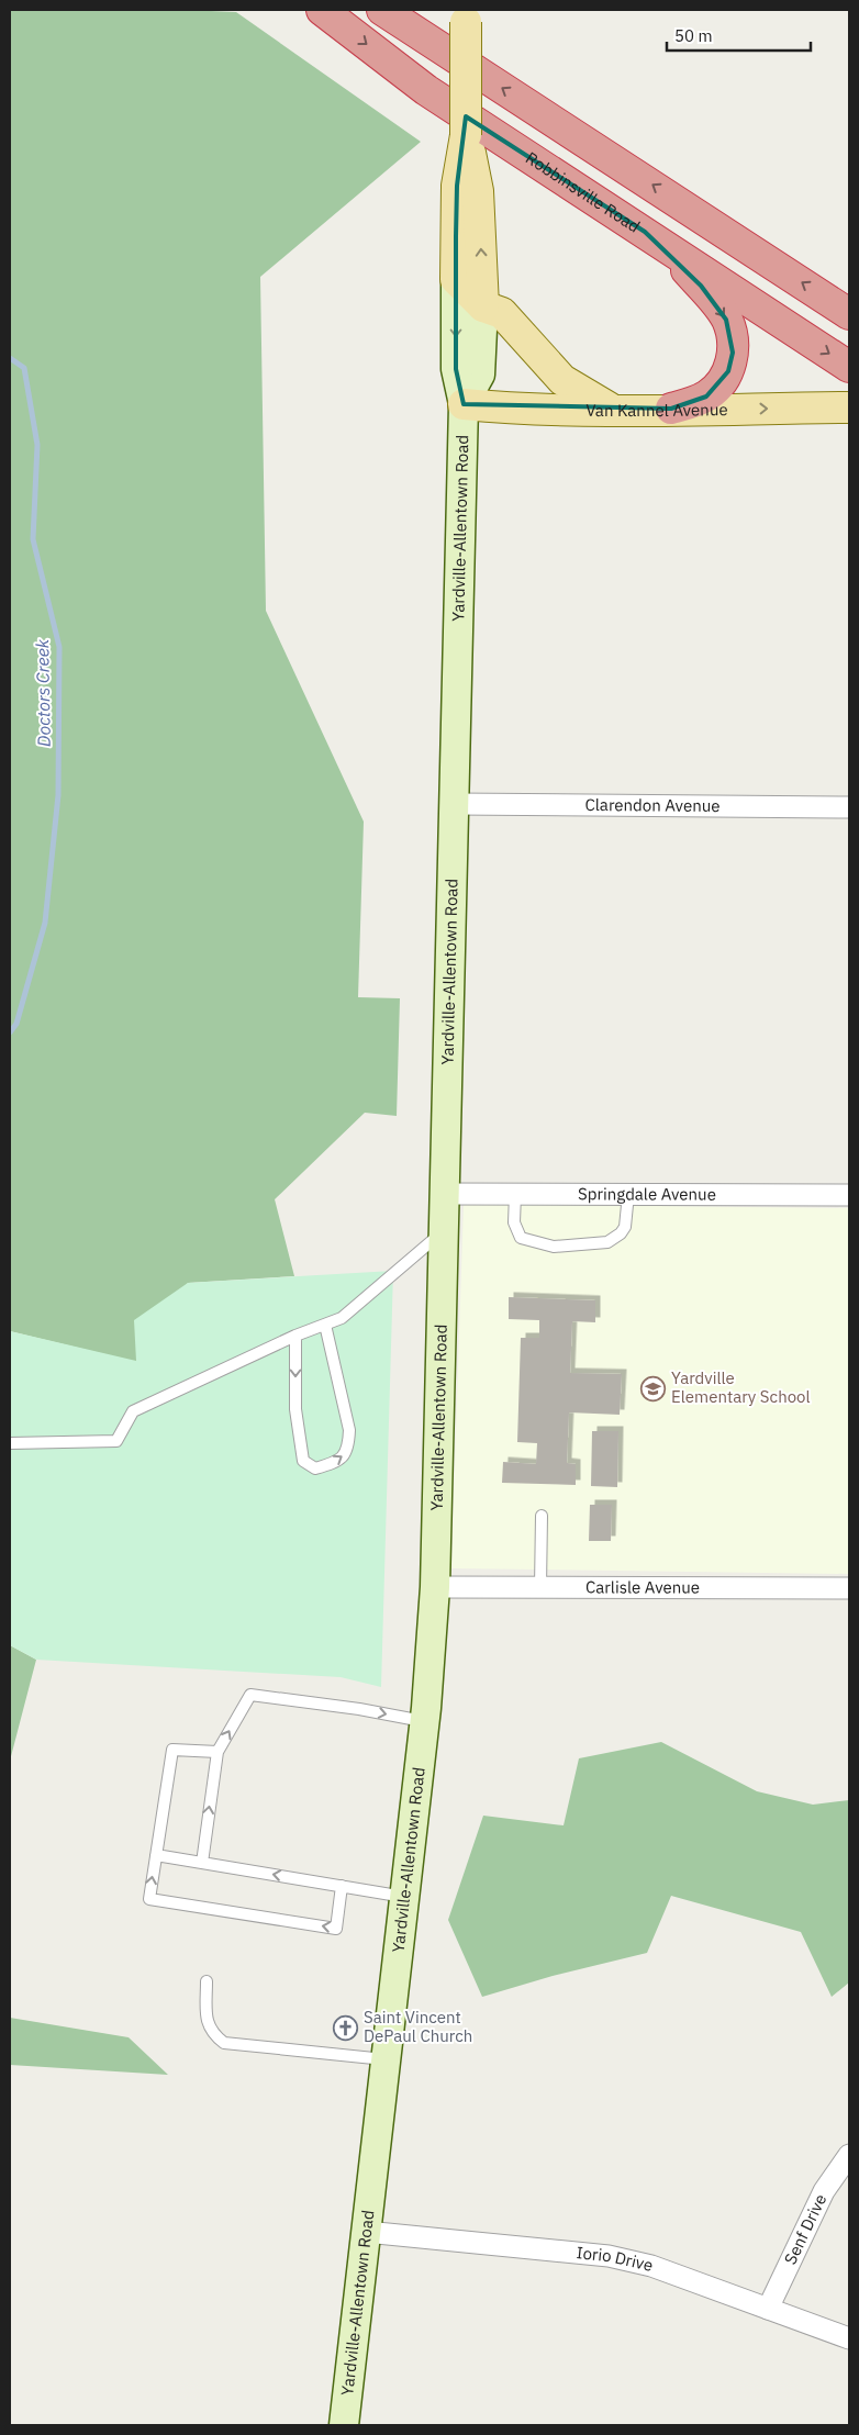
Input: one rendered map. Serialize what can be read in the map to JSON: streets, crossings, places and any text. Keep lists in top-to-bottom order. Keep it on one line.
{"streets":{"highway":["Robbinsville Road"],"main road":["Van Kannel Avenue","Yardville-Allentown Road"],"street":["Clarendon Avenue","Springdale Avenue","Carlisle Avenue","Senf Drive","Iorio Drive"]},"crossings":[["Van Kannel Avenue","Yardville-Allentown Road"],["Yardville-Allentown Road","Clarendon Avenue"],["Yardville-Allentown Road","Springdale Avenue"],["Yardville-Allentown Road","Carlisle Avenue"],["Yardville-Allentown Road","Iorio Drive"],["Senf Drive","Iorio Drive"]],"one_way":["Van Kannel Avenue"],"water":["Doctors Creek"],"places":{"school or university":["Yardville Elementary School"],"church":["Saint Vincent DePaul Church"]},"scale_bar":"50 m"}
